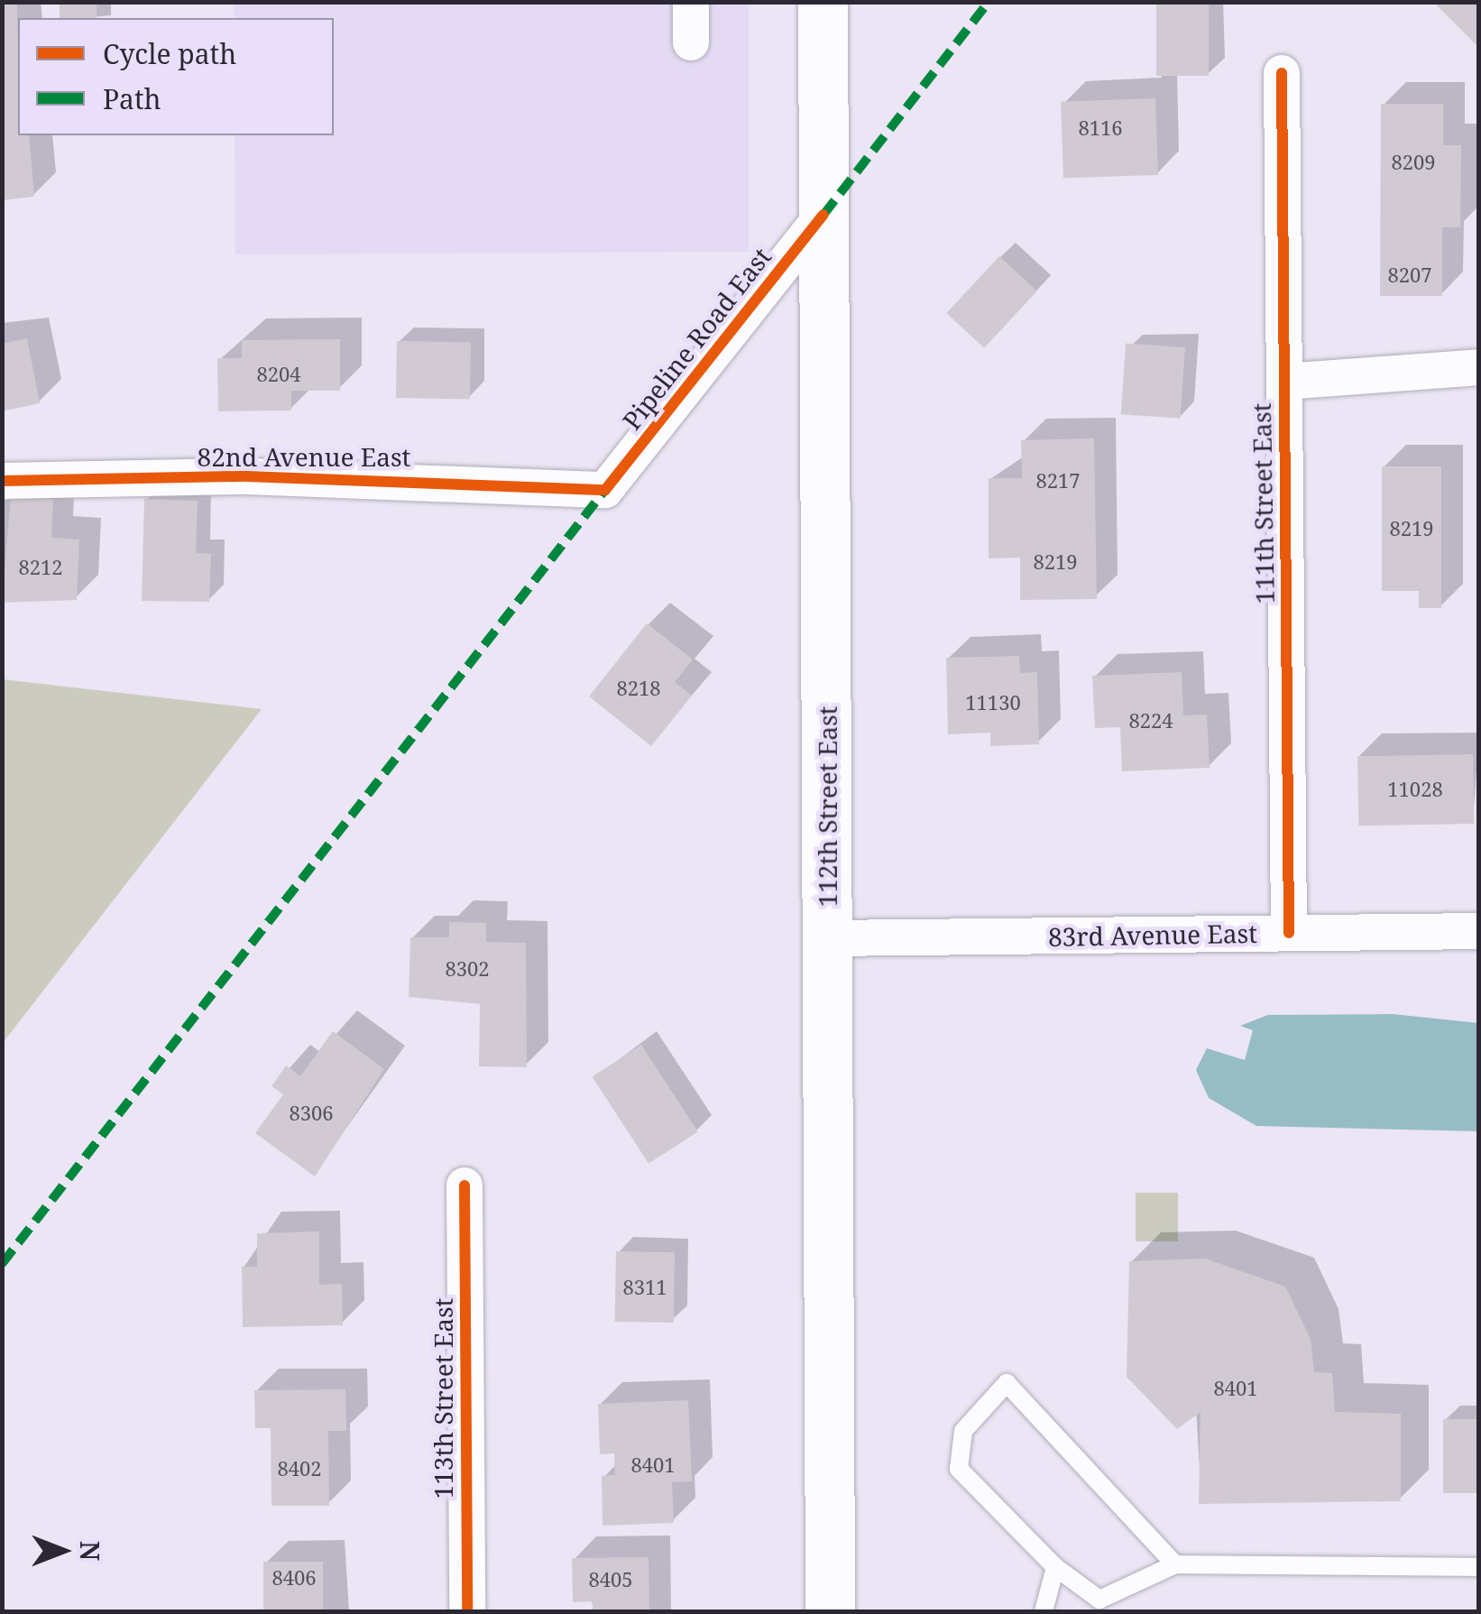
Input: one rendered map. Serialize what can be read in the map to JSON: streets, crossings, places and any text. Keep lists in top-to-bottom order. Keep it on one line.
{"streets":{"main road":["112th Street East"],"street":["Pipeline Road East","82nd Avenue East","111th Street East","83rd Avenue East","113th Street East"]},"crossings":[["Pipeline Road East","82nd Avenue East"],["Pipeline Road East","112th Street East"],["111th Street East","83rd Avenue East"],["112th Street East","83rd Avenue East"]],"house_numbers":["8116","8209","8207","8204","8217","8219","8219","8212","8218","11130","8224","11028","8302","8306","8311","8401","8401","8402","8406","8405"],"legend":["Cycle path","Path"],"north":"right"}
